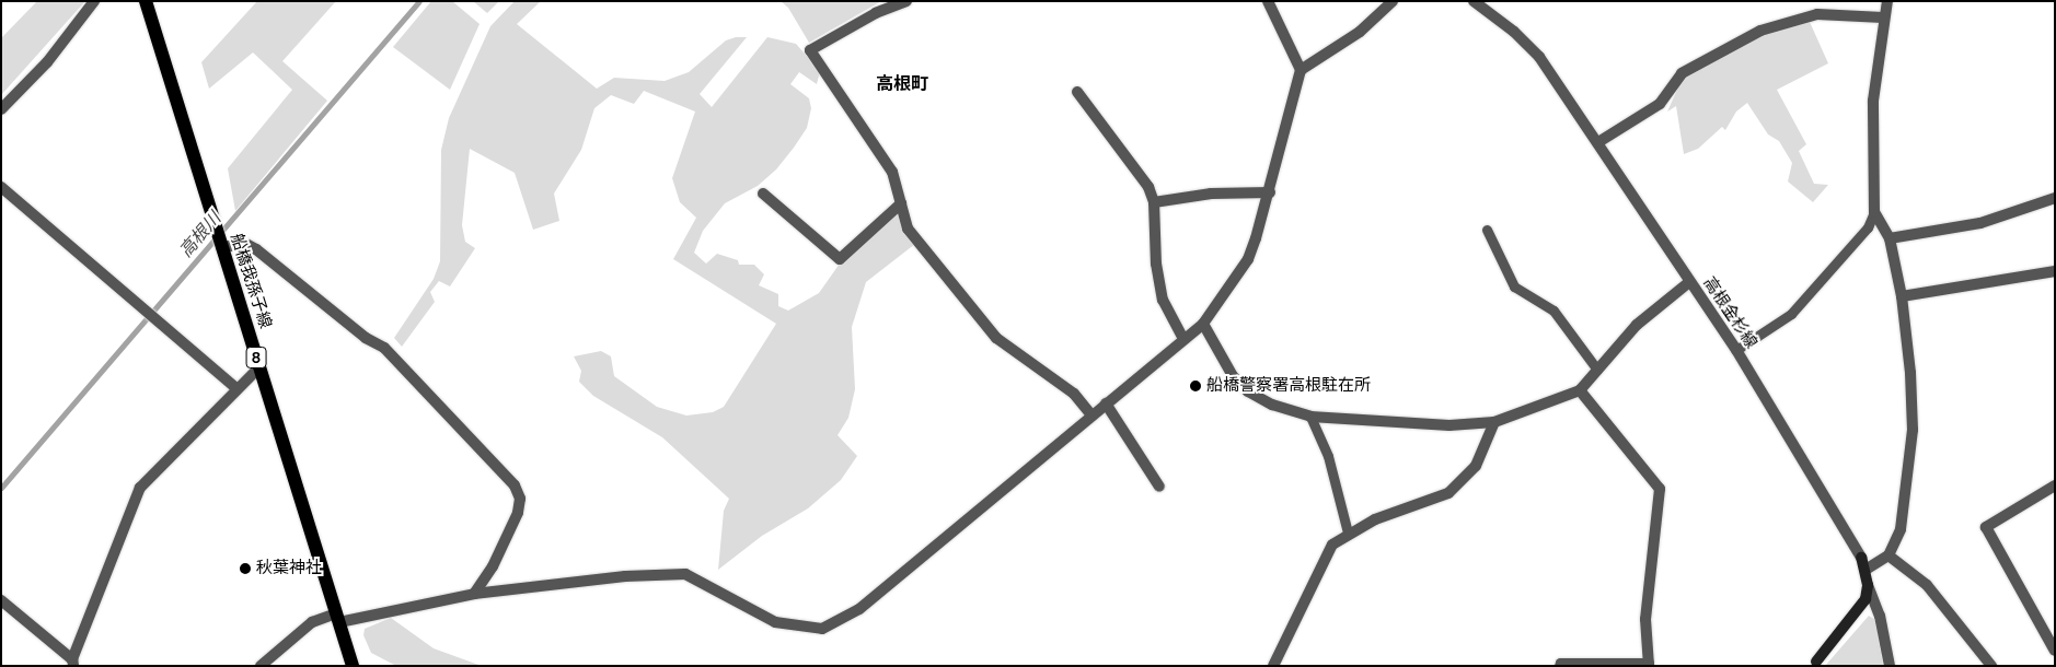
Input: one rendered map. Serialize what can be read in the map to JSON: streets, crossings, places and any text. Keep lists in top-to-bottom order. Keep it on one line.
{"streets":{"main road":["船橋我孫子線","8"],"street":["高根金杉線"]},"districts":["高根町"],"water":["高根川"],"places":["船橋警察署高根駐在所","秋葉神社"]}
